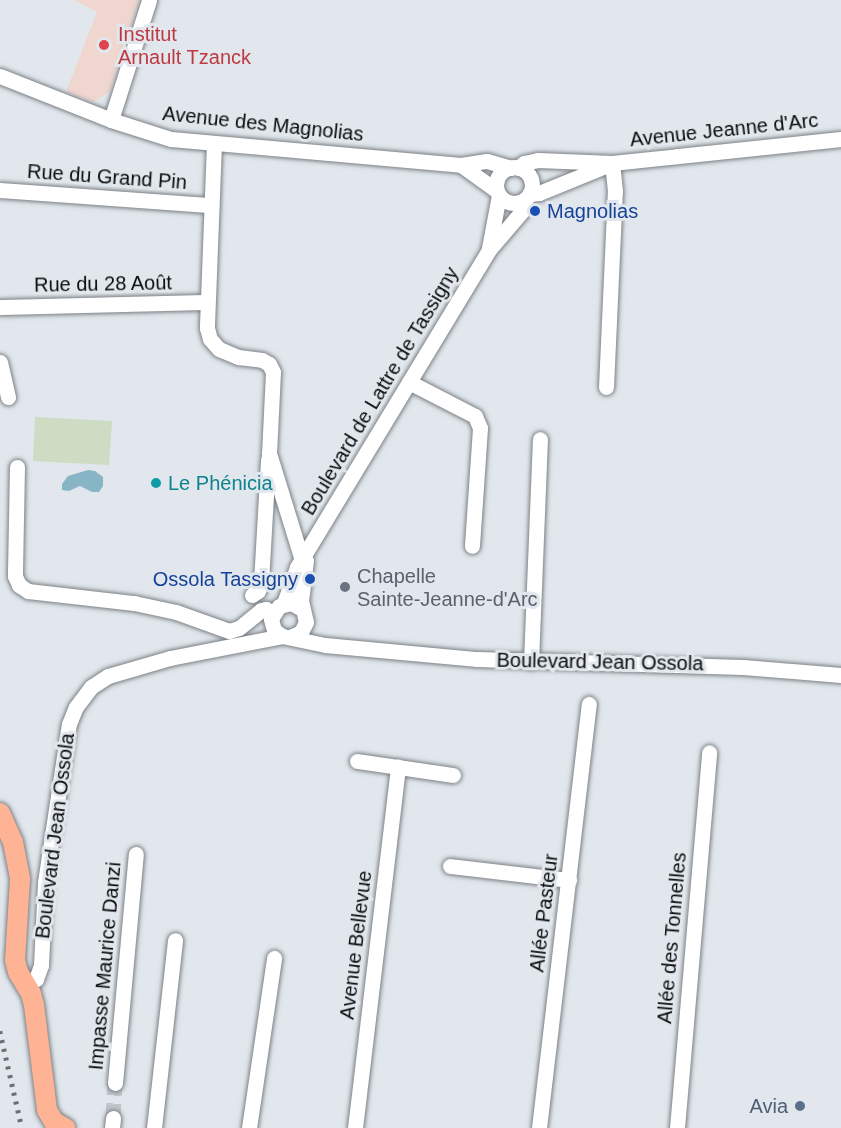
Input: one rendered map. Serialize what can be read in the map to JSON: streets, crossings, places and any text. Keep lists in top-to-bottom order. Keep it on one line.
{"streets":{"street":["Avenue des Magnolias","Avenue Jeanne d'Arc","Rue du Grand Pin","Rue du 28 Août","Boulevard de Lattre de Tassigny","Boulevard Jean Ossola","Allée Pasteur","Allée des Tonnelles","Avenue Bellevue","Impasse Maurice Danzi"]},"crossings":[["Avenue des Magnolias","Avenue Jeanne d'Arc"],["Avenue des Magnolias","Boulevard de Lattre de Tassigny"],["Avenue Jeanne d'Arc","Boulevard de Lattre de Tassigny"],["Boulevard de Lattre de Tassigny","Boulevard Jean Ossola"]],"places":["Institut Arnault Tzanck","Magnolias","Le Phénicia","Ossola Tassigny","Chapelle Sainte-Jeanne-d'Arc","Avia"]}
